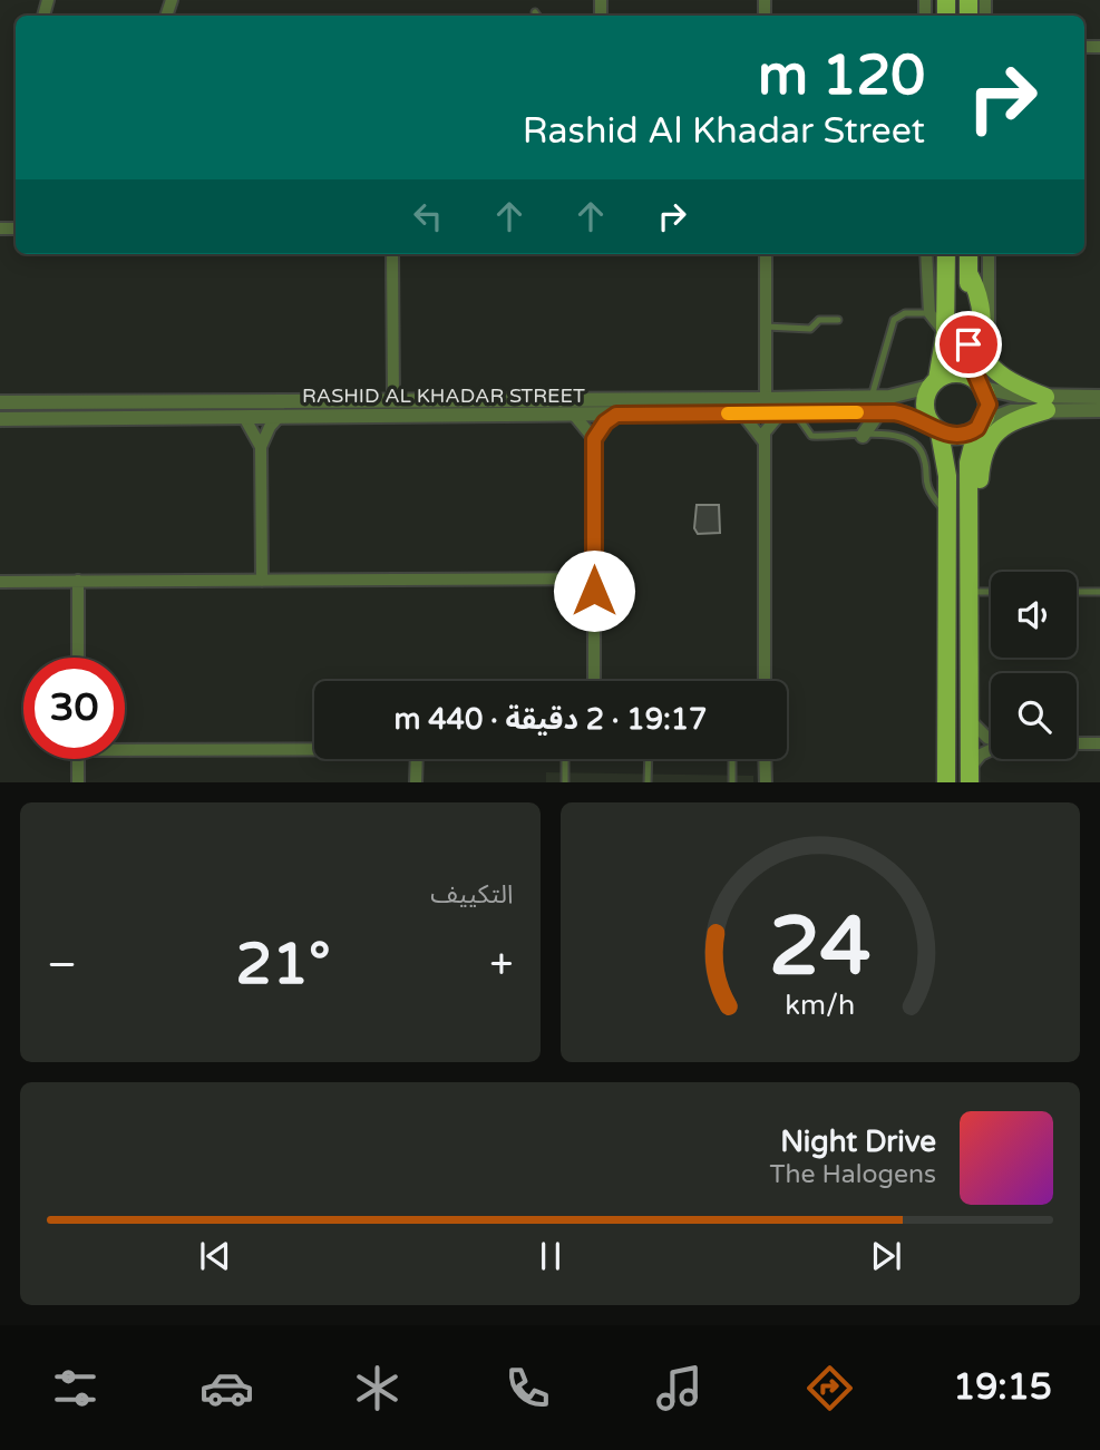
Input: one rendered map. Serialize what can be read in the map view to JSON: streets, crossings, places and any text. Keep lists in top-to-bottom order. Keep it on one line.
{"streets":{"street":["RASHID AL KHADAR STREET"]},"page":{"turn":["120 m","Rashid Al Khadar Street"],"limit":"30","trip":"19:17 · 2 دقيقة · 440 m","tile":"التكييف","heat":["−","21°","+"],"song":["Night Drive","The Halogens"],"tabs":"19:15","gauge":["24","km/h"]}}
